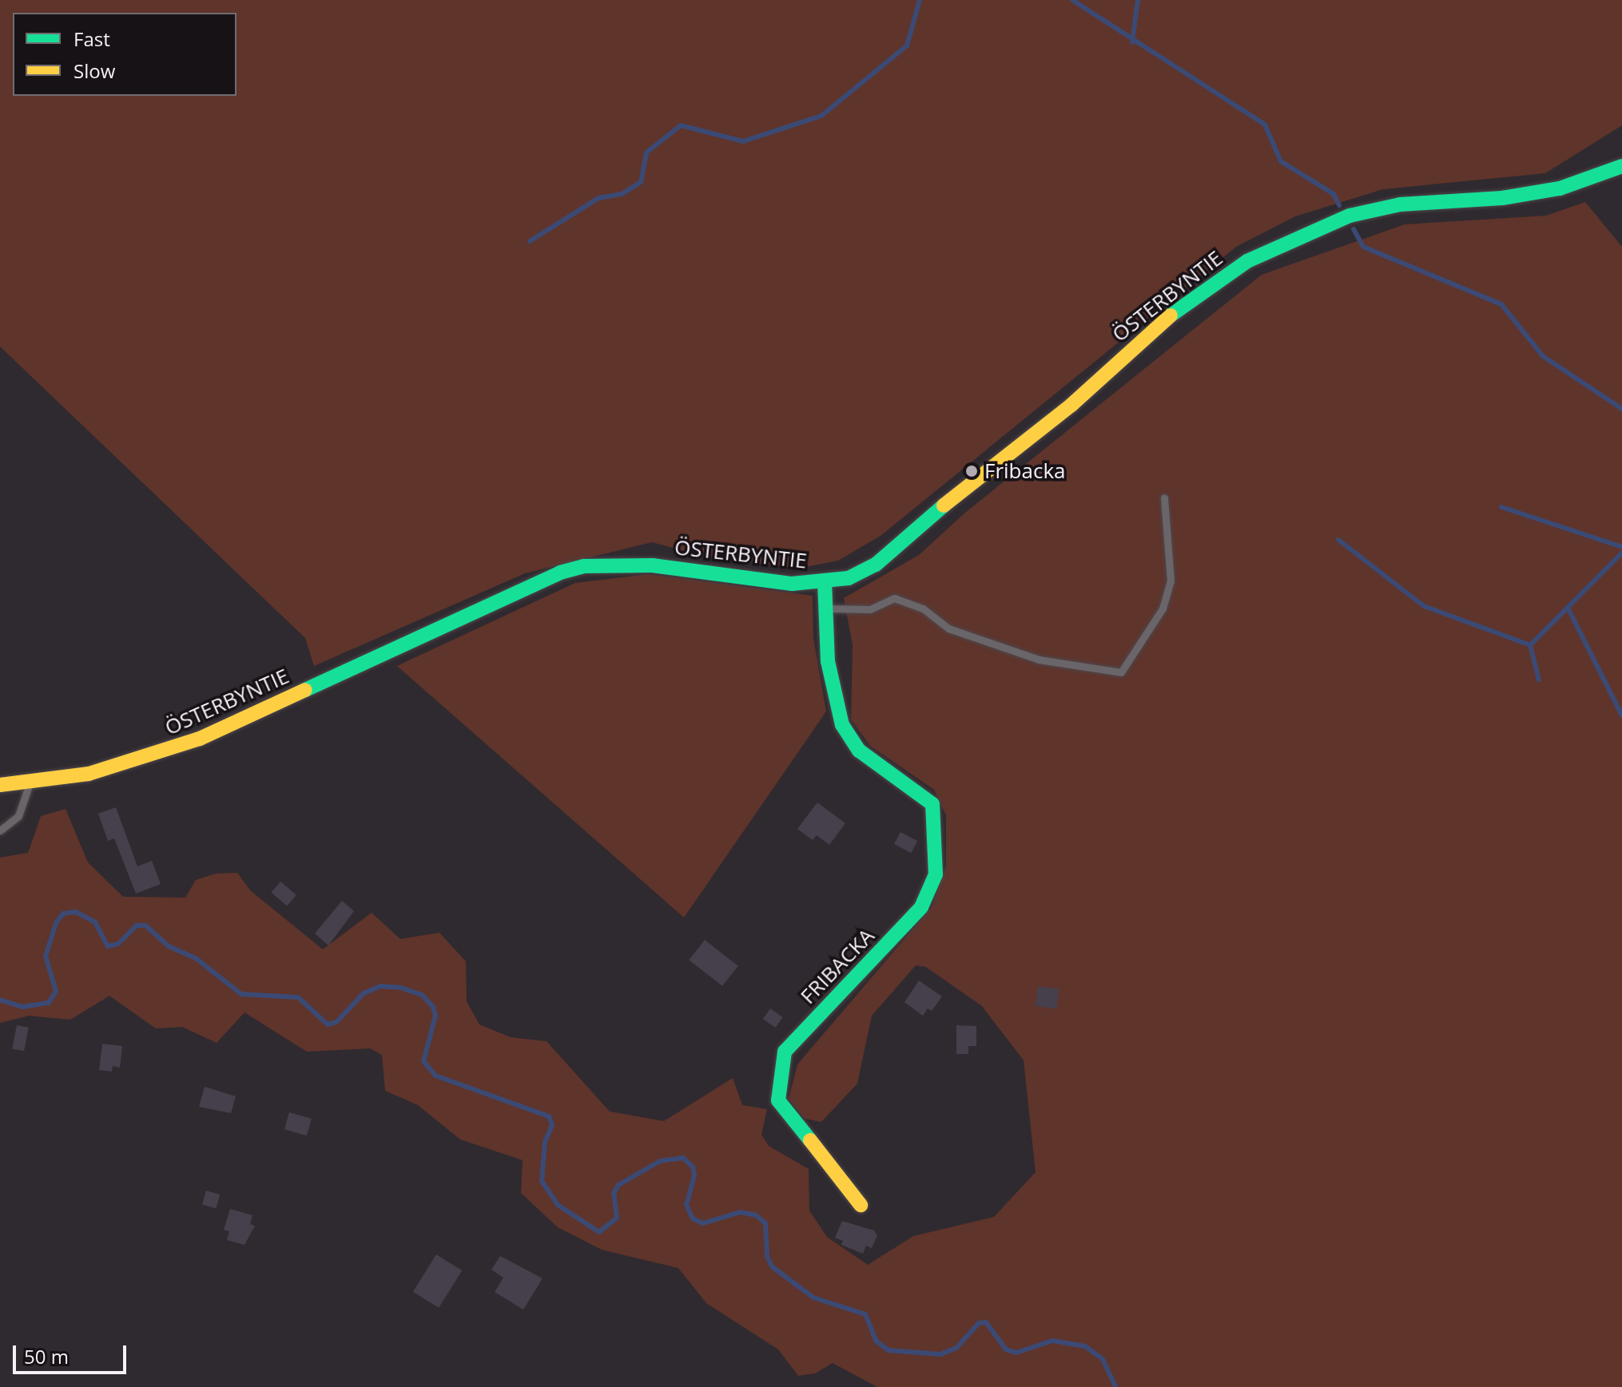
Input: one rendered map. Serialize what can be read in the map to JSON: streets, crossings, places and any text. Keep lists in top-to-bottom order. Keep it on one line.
{"streets":{"street":["ÖSTERBYNTIE","FRIBACKA"]},"crossings":[["ÖSTERBYNTIE","FRIBACKA"]],"places":["Fribacka"],"legend":["Fast","Slow"],"scale_bar":"50 m"}
